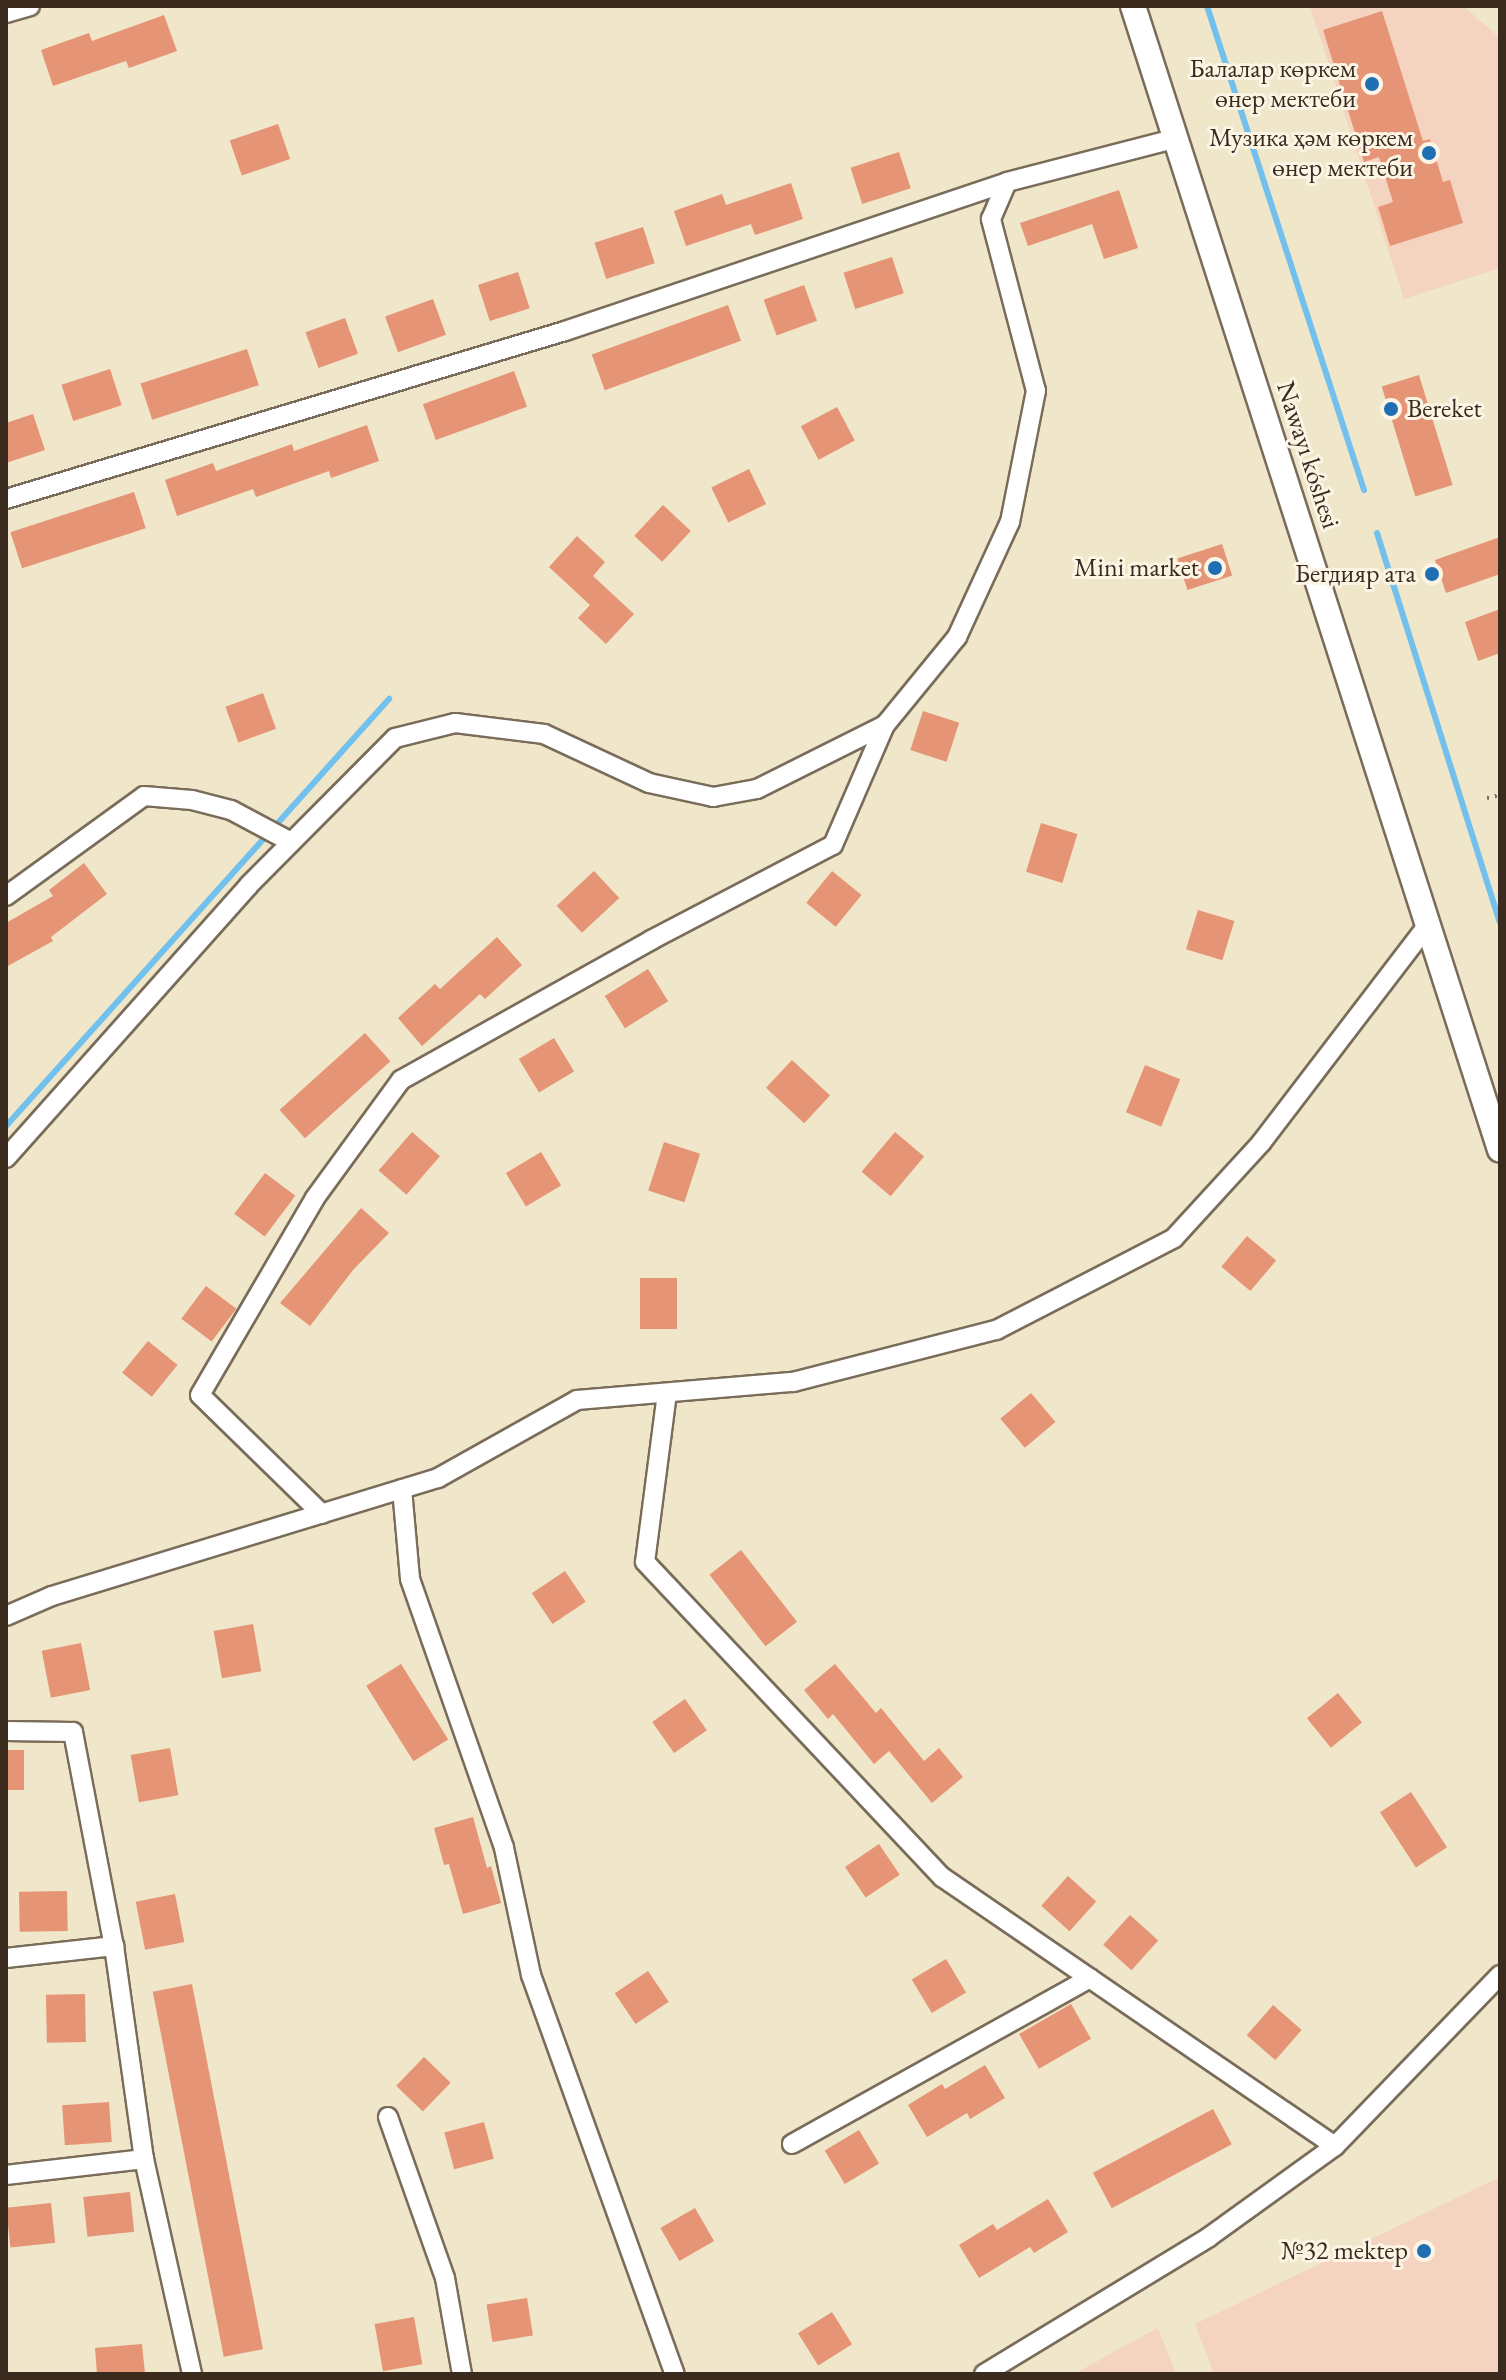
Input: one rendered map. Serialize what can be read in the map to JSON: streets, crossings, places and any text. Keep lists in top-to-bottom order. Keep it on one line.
{"streets":{"main road":["Nawayı kóshesi"]},"places":["Балалар көркем өнер мектеби","Музика ҳәм көркем өнер мектеби","Bereket","Mini market","Бегдияр ата","№32 mektep"]}
